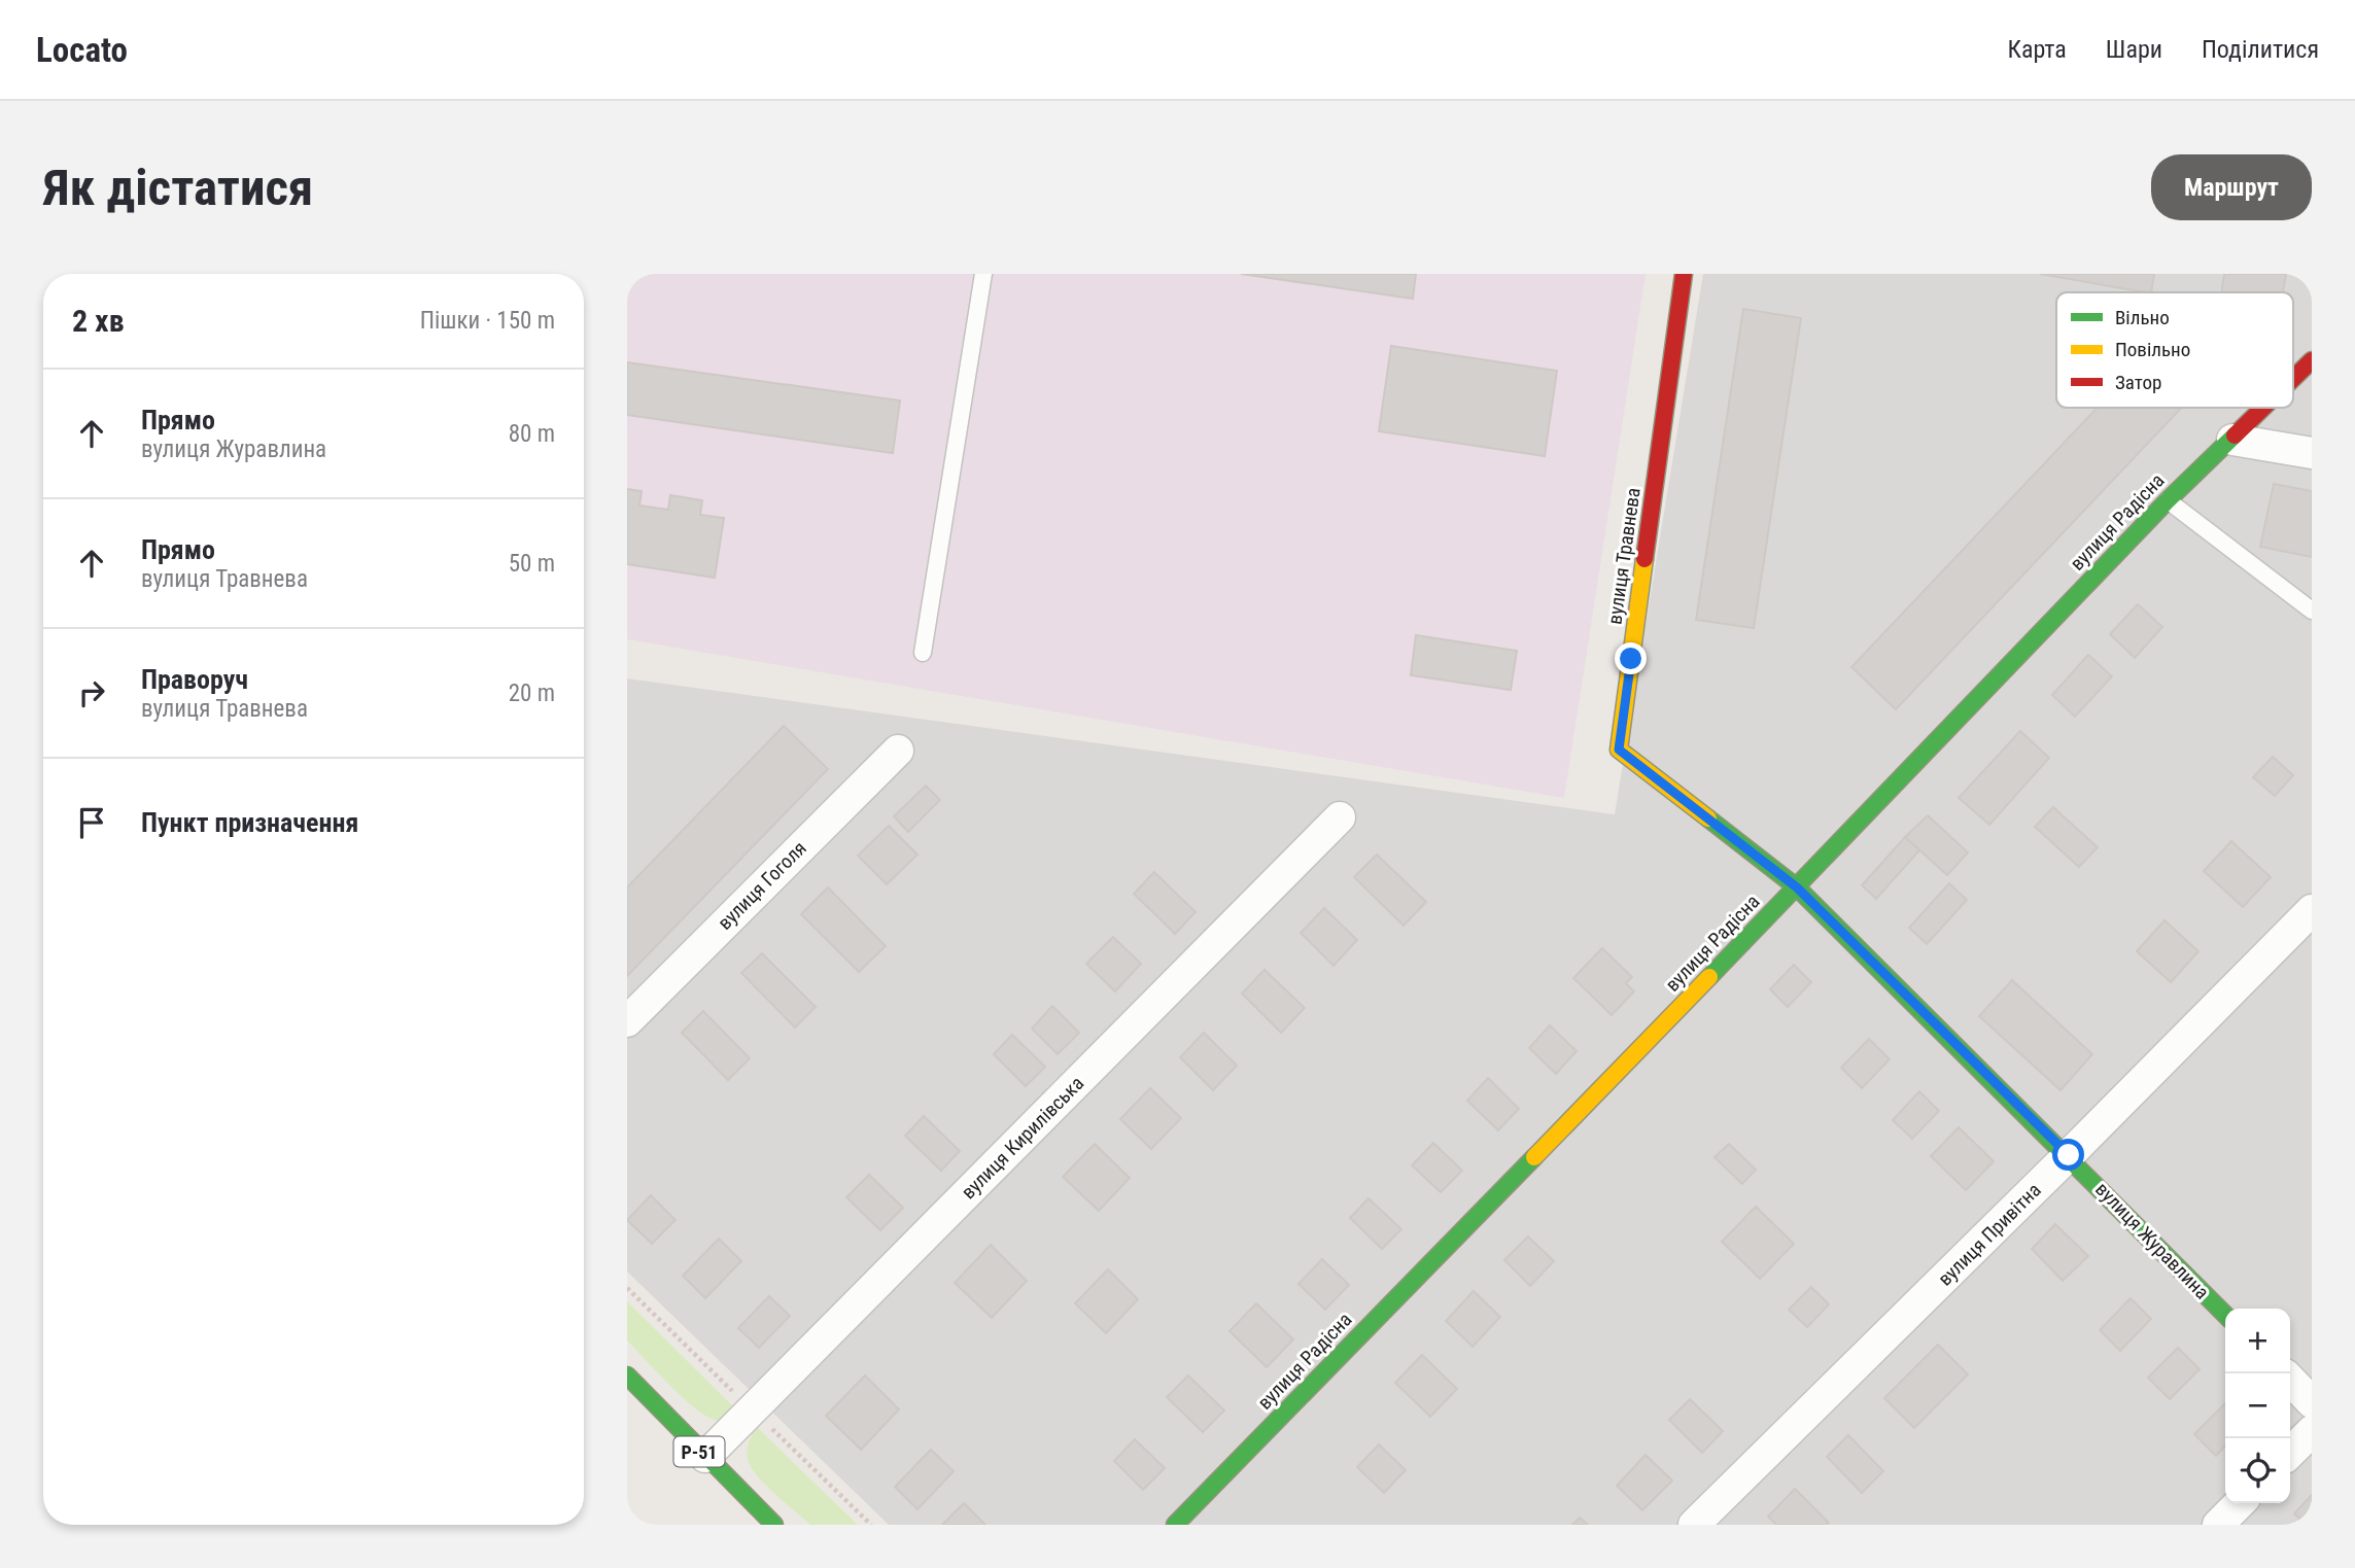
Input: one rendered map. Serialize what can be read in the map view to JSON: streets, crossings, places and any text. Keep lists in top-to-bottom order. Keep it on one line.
{"streets":{"street":["вулиця Радісна","вулиця Травнева","вулиця Гоголя","вулиця Кирилівська","вулиця Привітна","вулиця Журавлина","Р-51"]},"crossings":[["вулиця Радісна","вулиця Травнева"],["вулиця Радісна","вулиця Журавлина"],["вулиця Травнева","вулиця Журавлина"],["вулиця Кирилівська","Р-51"],["вулиця Привітна","вулиця Журавлина"]],"legend":["Вільно","Повільно","Затор"],"page":{"header":"Locato","nav":["Карта","Шари","Поділитися"],"buttons":"Маршрут","title":"Як дістатися","heading":["2 хв","Пішки · 150 m"],"list":[["Прямо","вулиця Журавлина","80 m"],["Прямо","вулиця Травнева","50 m"],["Праворуч","вулиця Травнева","20 m"],"Пункт призначення"],"map_buttons":["+","−"]}}
